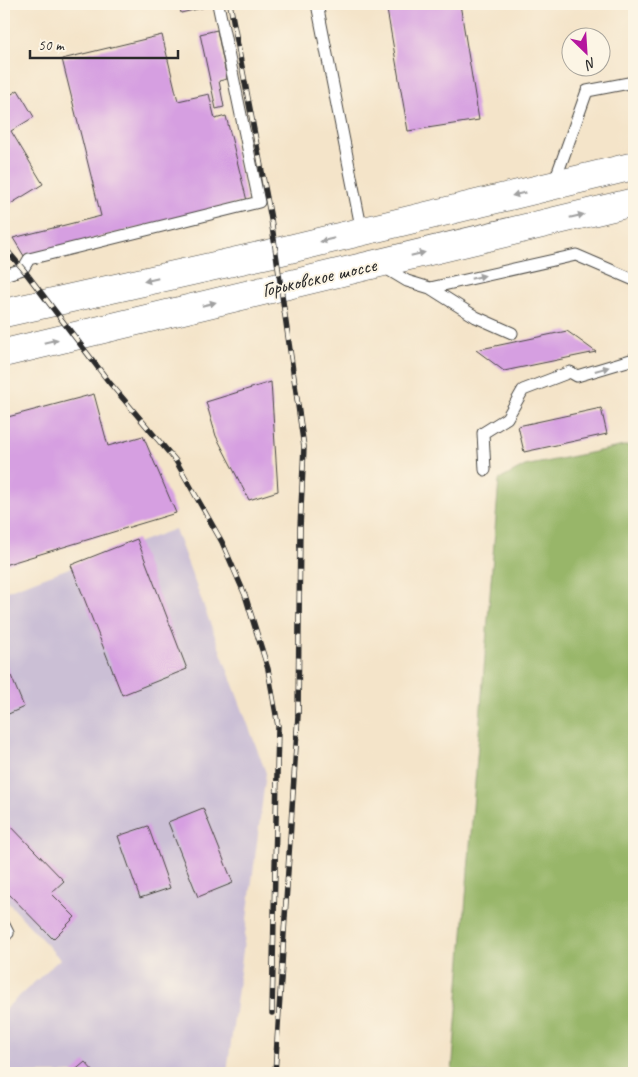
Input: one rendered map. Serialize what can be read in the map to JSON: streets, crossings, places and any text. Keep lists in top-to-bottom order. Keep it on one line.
{"streets":{"main road":["Горьковское шоссе"]},"scale_bar":"50 m","north":"bottom right"}
